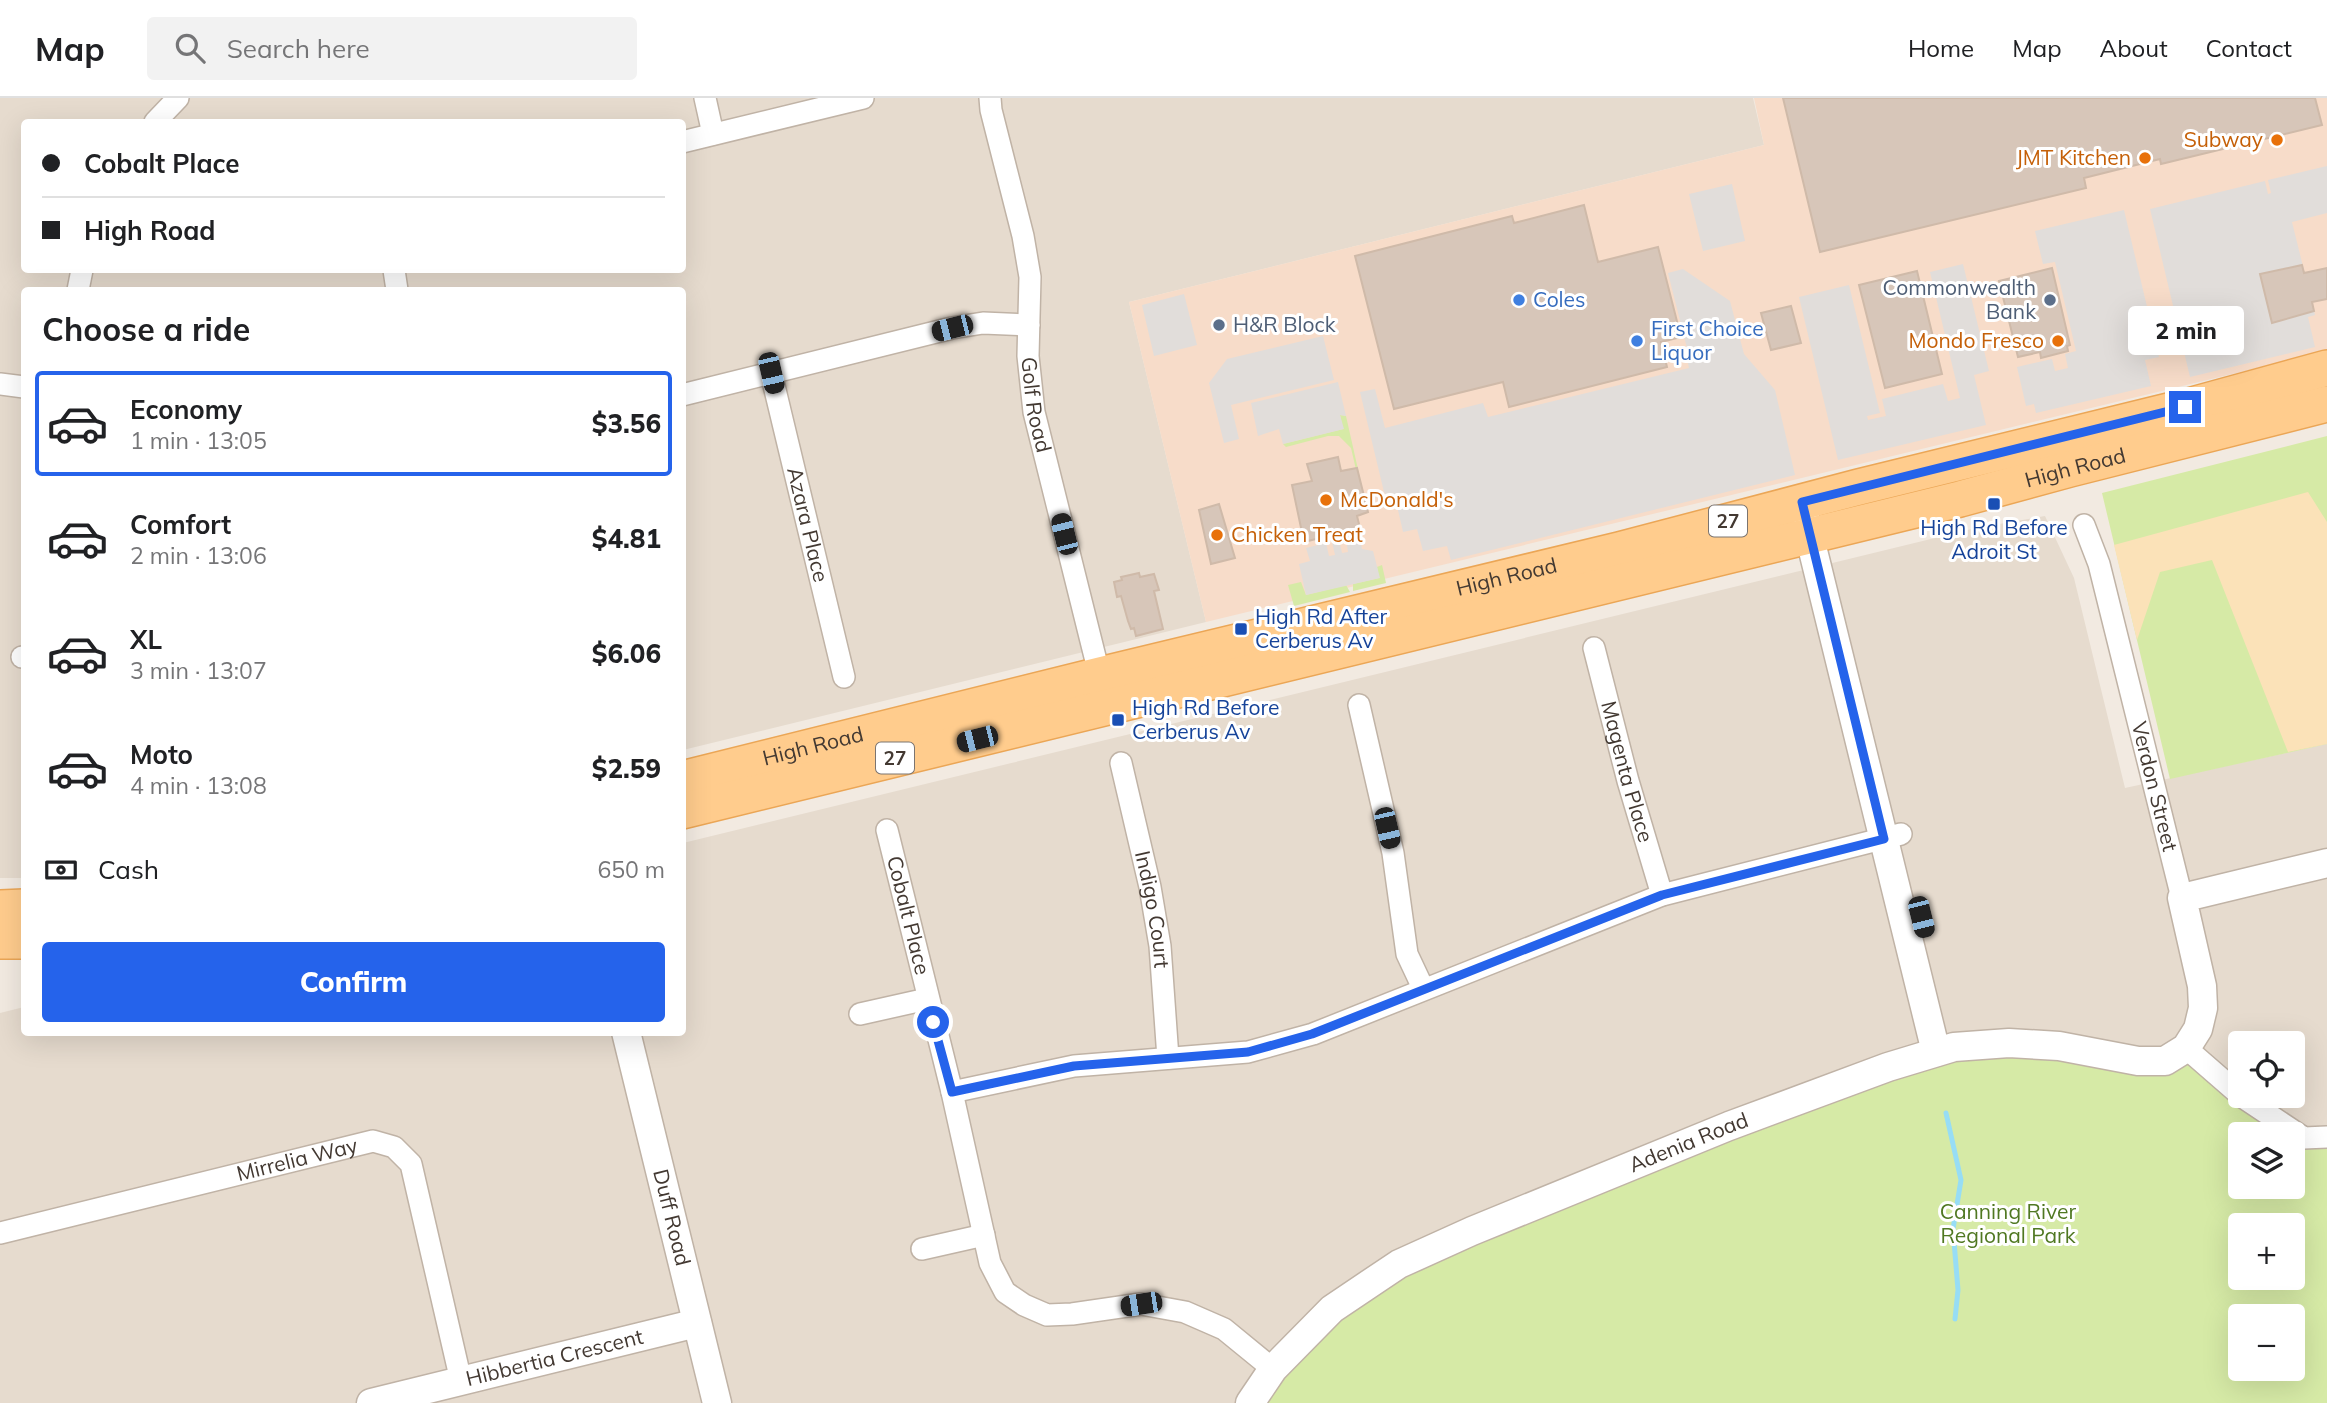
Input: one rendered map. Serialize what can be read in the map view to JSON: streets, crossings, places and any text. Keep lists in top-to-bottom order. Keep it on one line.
{"streets":{"main road":["High Road","27"],"street":["Golf Road","Azara Place","Magenta Place","Verdon Street","Indigo Court","Cobalt Place","Adenia Road","Mirrelia Way","Duff Road","Hibbertia Crescent"]},"crossings":[["Golf Road","High Road"],["Verdon Street","Adenia Road"],["Cobalt Place","Adenia Road"],["Mirrelia Way","Hibbertia Crescent"],["Duff Road","Hibbertia Crescent"]],"parks":["Canning River Regional Park"],"places":{"other":["Subway","JMT Kitchen","Coles","Commonwealth Bank","H&R Block","First Choice Liquor","Mondo Fresco","McDonald's","Chicken Treat"],"transit":["High Rd Before Adroit St","High Rd After Cerberus Av","High Rd Before Cerberus Av"]},"page":{"header":"Map","search":"Search here","nav":["Home","Map","About","Contact"],"banner":["Cobalt Place","High Road"],"heading":"Choose a ride","bubble":"2 min","list":[{"name":"Economy","note":"1 min · 13:05","value":"$3.56"},{"name":"Comfort","note":"2 min · 13:06","value":"$4.81"},{"name":"XL","note":"3 min · 13:07","value":"$6.06"},{"name":"Moto","note":"4 min · 13:08","value":"$2.59"}],"pay":["Cash","650 m"],"buttons":"Confirm","map_buttons":["+","−"]}}
